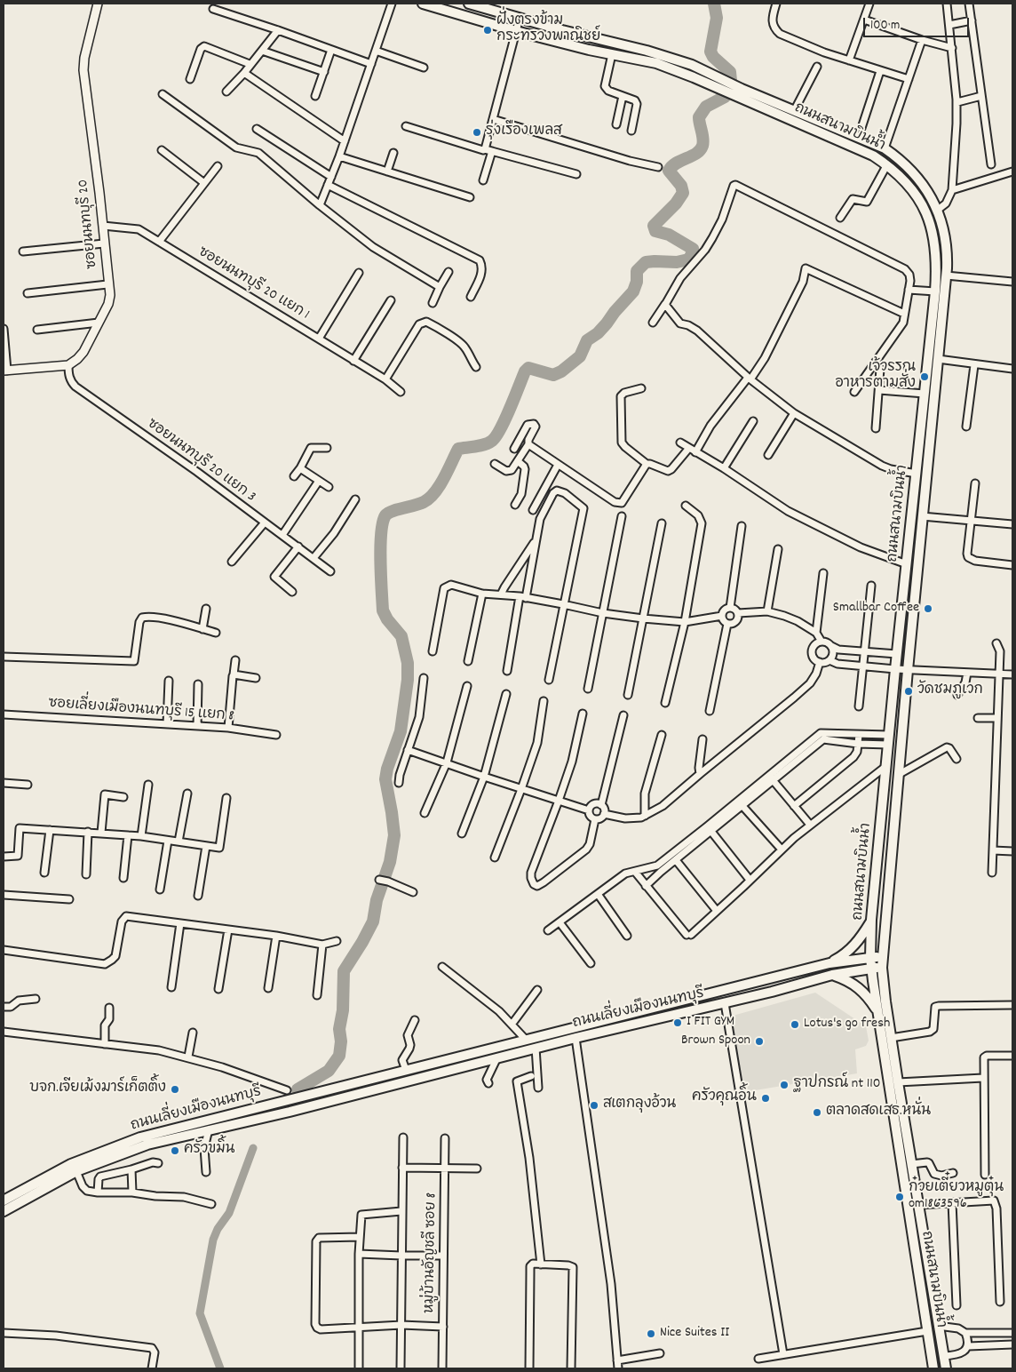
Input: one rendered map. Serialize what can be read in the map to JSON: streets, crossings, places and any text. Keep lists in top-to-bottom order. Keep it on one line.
{"streets":{"main road":["ถนนสนามบินน้ำ","ถนนเลี่ยงเมืองนนทบุรี"],"street":["ซอยนนทบุรี 20","ซอยนนทบุรี 20 แยก 1","ซอยนนทบุรี 20 แยก 3","ซอยเลี่ยงเมืองนนทบุรี 15 แยก 8","หมู่บ้านอัญชลี ซอย 8"]},"crossings":[["ถนนสนามบินน้ำ","ถนนเลี่ยงเมืองนนทบุรี"],["ซอยนนทบุรี 20","ซอยนนทบุรี 20 แยก 1"],["ซอยนนทบุรี 20","ซอยนนทบุรี 20 แยก 3"]],"places":["ฝั่งตรงข้าม กระทรวงพาณิชย์","รุ่งเรืองเพลส","เจ้วรรณ อาหารตามสั่ง","Smallbar Coffee","วัดชมภูเวก","I FIT GYM","Lotus's go fresh","Brown Spoon","ฐาปกรณ์ nt 110","บจก.เจียเม้งมาร์เก็ตติ้ง","ครัวคุณอิ้น","สเตกลุงอ้วน","ตลาดสดเสธ.หนั่น","ครัวขมิ้น","ก๋วยเตี๋ยวหมูตุ๋น om1863596","Nice Suites II"],"scale_bar":"100 m"}
